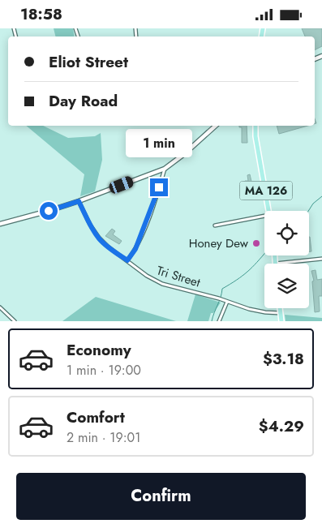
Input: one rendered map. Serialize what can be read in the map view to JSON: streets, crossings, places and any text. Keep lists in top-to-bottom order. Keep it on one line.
{"streets":{"main road":["MA 126"],"street":["Tri Street"]},"places":["Honey Dew"],"page":{"status":"18:58","banner":["Eliot Street","Day Road"],"bubble":"1 min","list":[{"name":"Economy","note":"1 min · 19:00","value":"$3.18"},{"name":"Comfort","note":"2 min · 19:01","value":"$4.29"}],"buttons":"Confirm"}}
